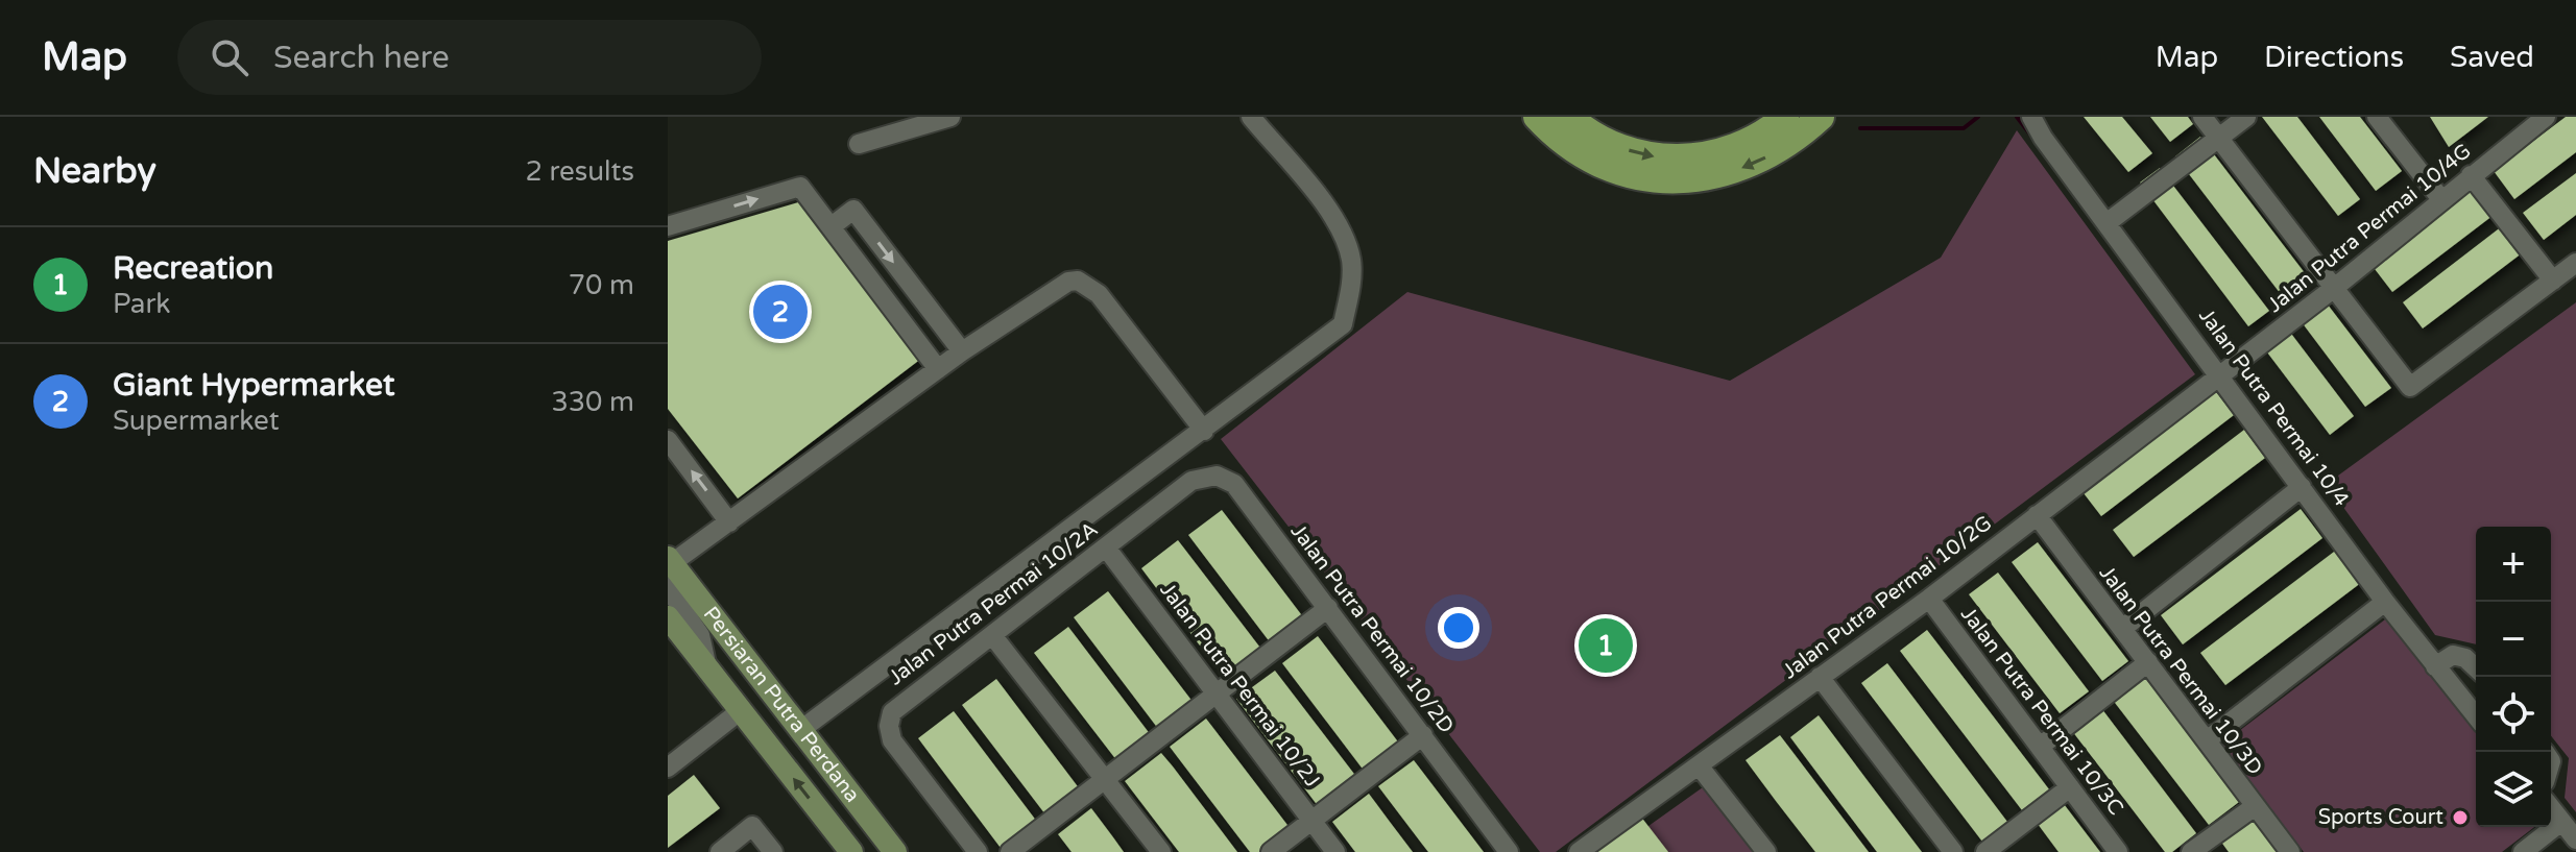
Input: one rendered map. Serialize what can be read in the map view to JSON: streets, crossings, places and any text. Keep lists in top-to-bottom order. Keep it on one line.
{"streets":{"main road":["Persiaran Putra Perdana"],"street":["Jalan Putra Permai 10/4G","Jalan Putra Permai 10/4","Jalan Putra Permai 10/2G","Jalan Putra Permai 10/2A","Jalan Putra Permai 10/2D","Jalan Putra Permai 10/3D","Jalan Putra Permai 10/2J","Jalan Putra Permai 10/3C"]},"crossings":[["Jalan Putra Permai 10/4G","Jalan Putra Permai 10/4"],["Jalan Putra Permai 10/4G","Jalan Putra Permai 10/2G"],["Jalan Putra Permai 10/4","Jalan Putra Permai 10/2G"],["Jalan Putra Permai 10/2G","Jalan Putra Permai 10/3D"],["Jalan Putra Permai 10/2G","Jalan Putra Permai 10/3C"],["Jalan Putra Permai 10/2A","Jalan Putra Permai 10/2D"],["Jalan Putra Permai 10/2A","Jalan Putra Permai 10/2J"]],"places":["Sports Court"],"page":{"header":"Map","search":"Search here","nav":["Map","Directions","Saved"],"heading":["Nearby","2 results"],"list":[{"mark":"1","name":"Recreation","note":"Park","value":"70 m"},{"mark":"2","name":"Giant Hypermarket","note":"Supermarket","value":"330 m"}],"pins":["2","1"],"map_buttons":["+","−"]}}
